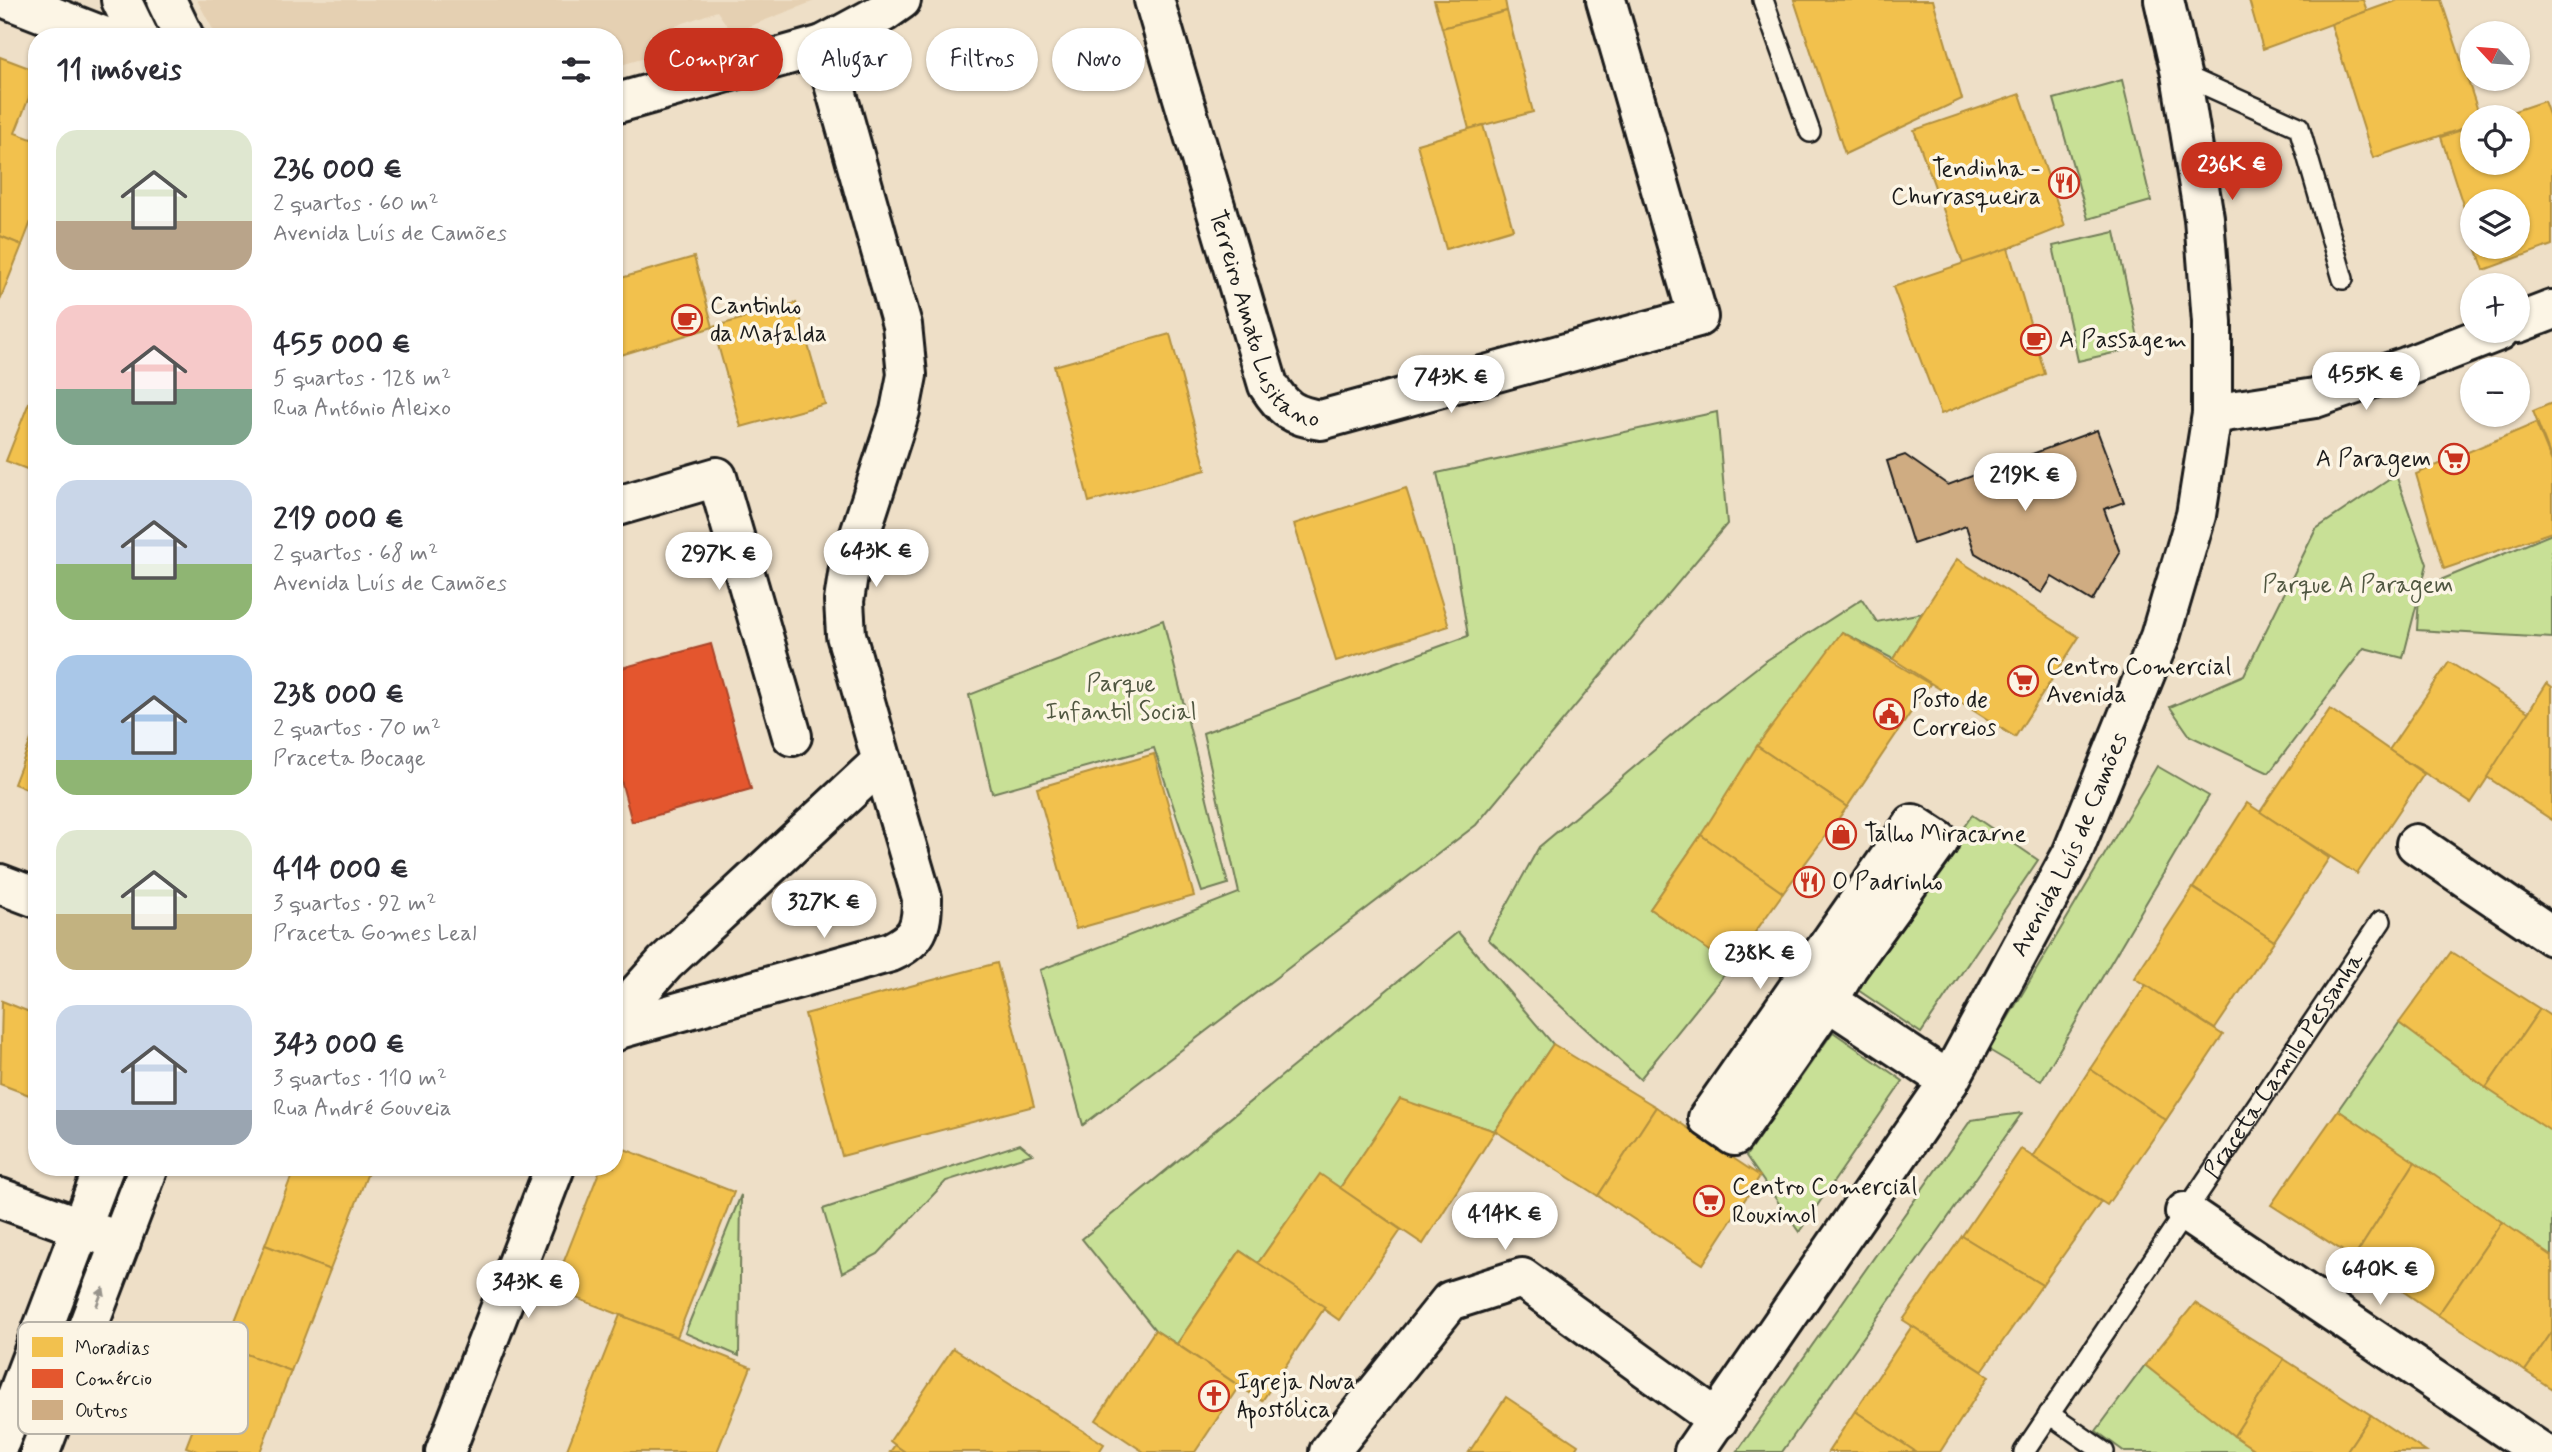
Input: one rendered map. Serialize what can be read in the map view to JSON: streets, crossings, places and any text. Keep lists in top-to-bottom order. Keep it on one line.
{"streets":{"street":["Terreiro Amato Lusitano","Avenida Luís de Camões"],"lane":["Praceta Camilo Pessanha"]},"parks":["Parque A Paragem","Parque Infantil Social"],"places":{"restaurant":["Tendinha - Churrasqueira","O Padrinho"],"cafe":["Cantinho da Mafalda","A Passagem"],"supermarket":["A Paragem","Centro Comercial Avenida","Centro Comercial Rouxinol"],"public building":["Posto de Correios"],"shop":["Talho Miracarne"],"church":["Igreja Nova Apostólica"]},"legend":["Moradias","Comércio","Outros"],"north":"top left","page":{"map_buttons":["+","−"],"chip":["Comprar","Alugar","Filtros","Novo"],"heading":"11 imóveis","list":[{"name":"236 000 €","note":"2 quartos · 60 m² · Avenida Luís de Camões"},{"name":"455 000 €","note":"5 quartos · 128 m² · Rua António Aleixo"},{"name":"219 000 €","note":"2 quartos · 68 m² · Avenida Luís de Camões"},{"name":"238 000 €","note":"2 quartos · 70 m² · Praceta Bocage"},{"name":"414 000 €","note":"3 quartos · 92 m² · Praceta Gomes Leal"},{"name":"343 000 €","note":"3 quartos · 110 m² · Rua André Gouveia"}],"price":["236K €","455K €","743K €","219K €","643K €","297K €","327K €","238K €","414K €","640K €","343K €"]}}
